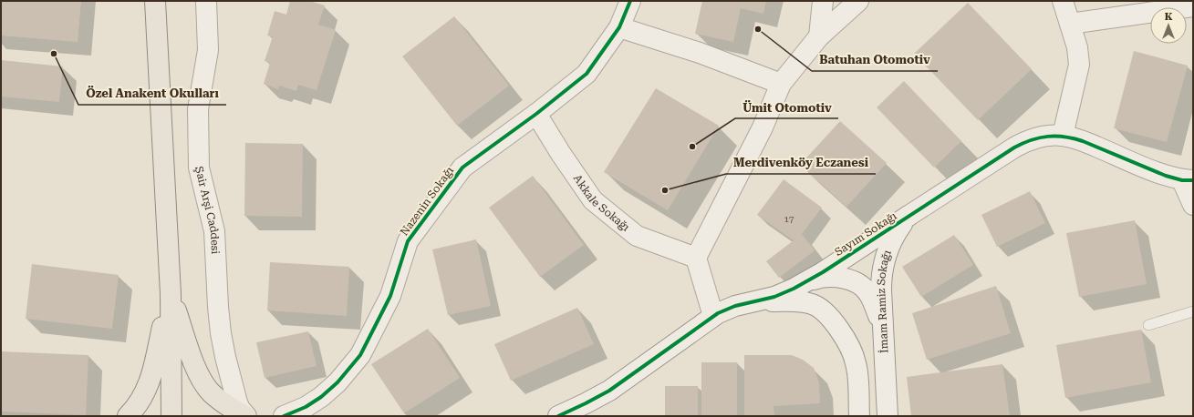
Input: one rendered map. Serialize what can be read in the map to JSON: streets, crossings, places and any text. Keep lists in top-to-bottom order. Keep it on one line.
{"streets":{"street":["Nazenin Sokağı","Akkale Sokağı","Şair Arşi Caddesi","Sayım Sokağı","İmam Ramiz Sokağı"]},"crossings":[["Nazenin Sokağı","Akkale Sokağı"],["Sayım Sokağı","İmam Ramiz Sokağı"]],"places":["Batuhan Otomotiv","Özel Anakent Okulları","Ümit Otomotiv","Merdivenköy Eczanesi"],"house_numbers":["17"],"north":"top"}
